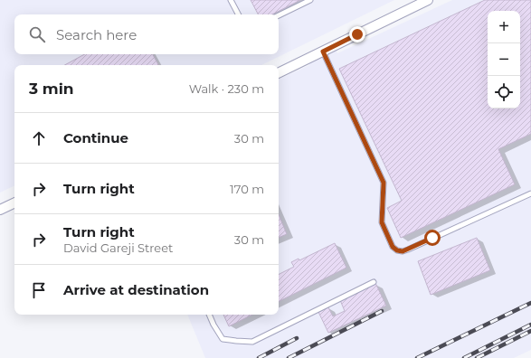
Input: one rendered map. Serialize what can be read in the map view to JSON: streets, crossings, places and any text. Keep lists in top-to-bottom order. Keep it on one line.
{"page":{"map_buttons":["+","−"],"search":"Search here","heading":["3 min","Walk · 230 m"],"list":[["Continue","30 m"],["Turn right","170 m"],["Turn right","David Gareji Street","30 m"],"Arrive at destination"]}}
